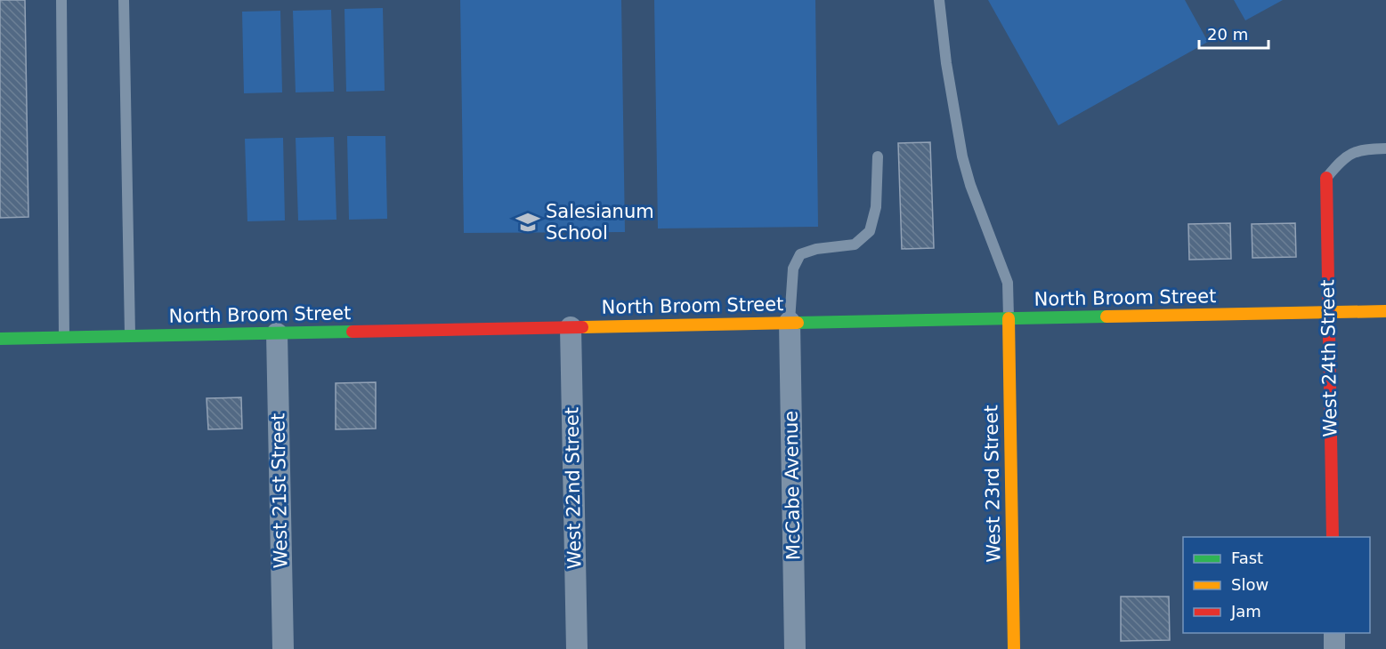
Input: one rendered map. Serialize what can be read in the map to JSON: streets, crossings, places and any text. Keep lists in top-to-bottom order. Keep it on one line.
{"streets":{"street":["North Broom Street","West 24th Street","West 23rd Street","McCabe Avenue","West 22nd Street","West 21st Street"]},"crossings":[["North Broom Street","West 24th Street"],["North Broom Street","West 23rd Street"],["North Broom Street","McCabe Avenue"],["North Broom Street","West 22nd Street"],["North Broom Street","West 21st Street"]],"places":{"school or university":["Salesianum School"]},"legend":["Fast","Slow","Jam"],"scale_bar":"20 m"}
